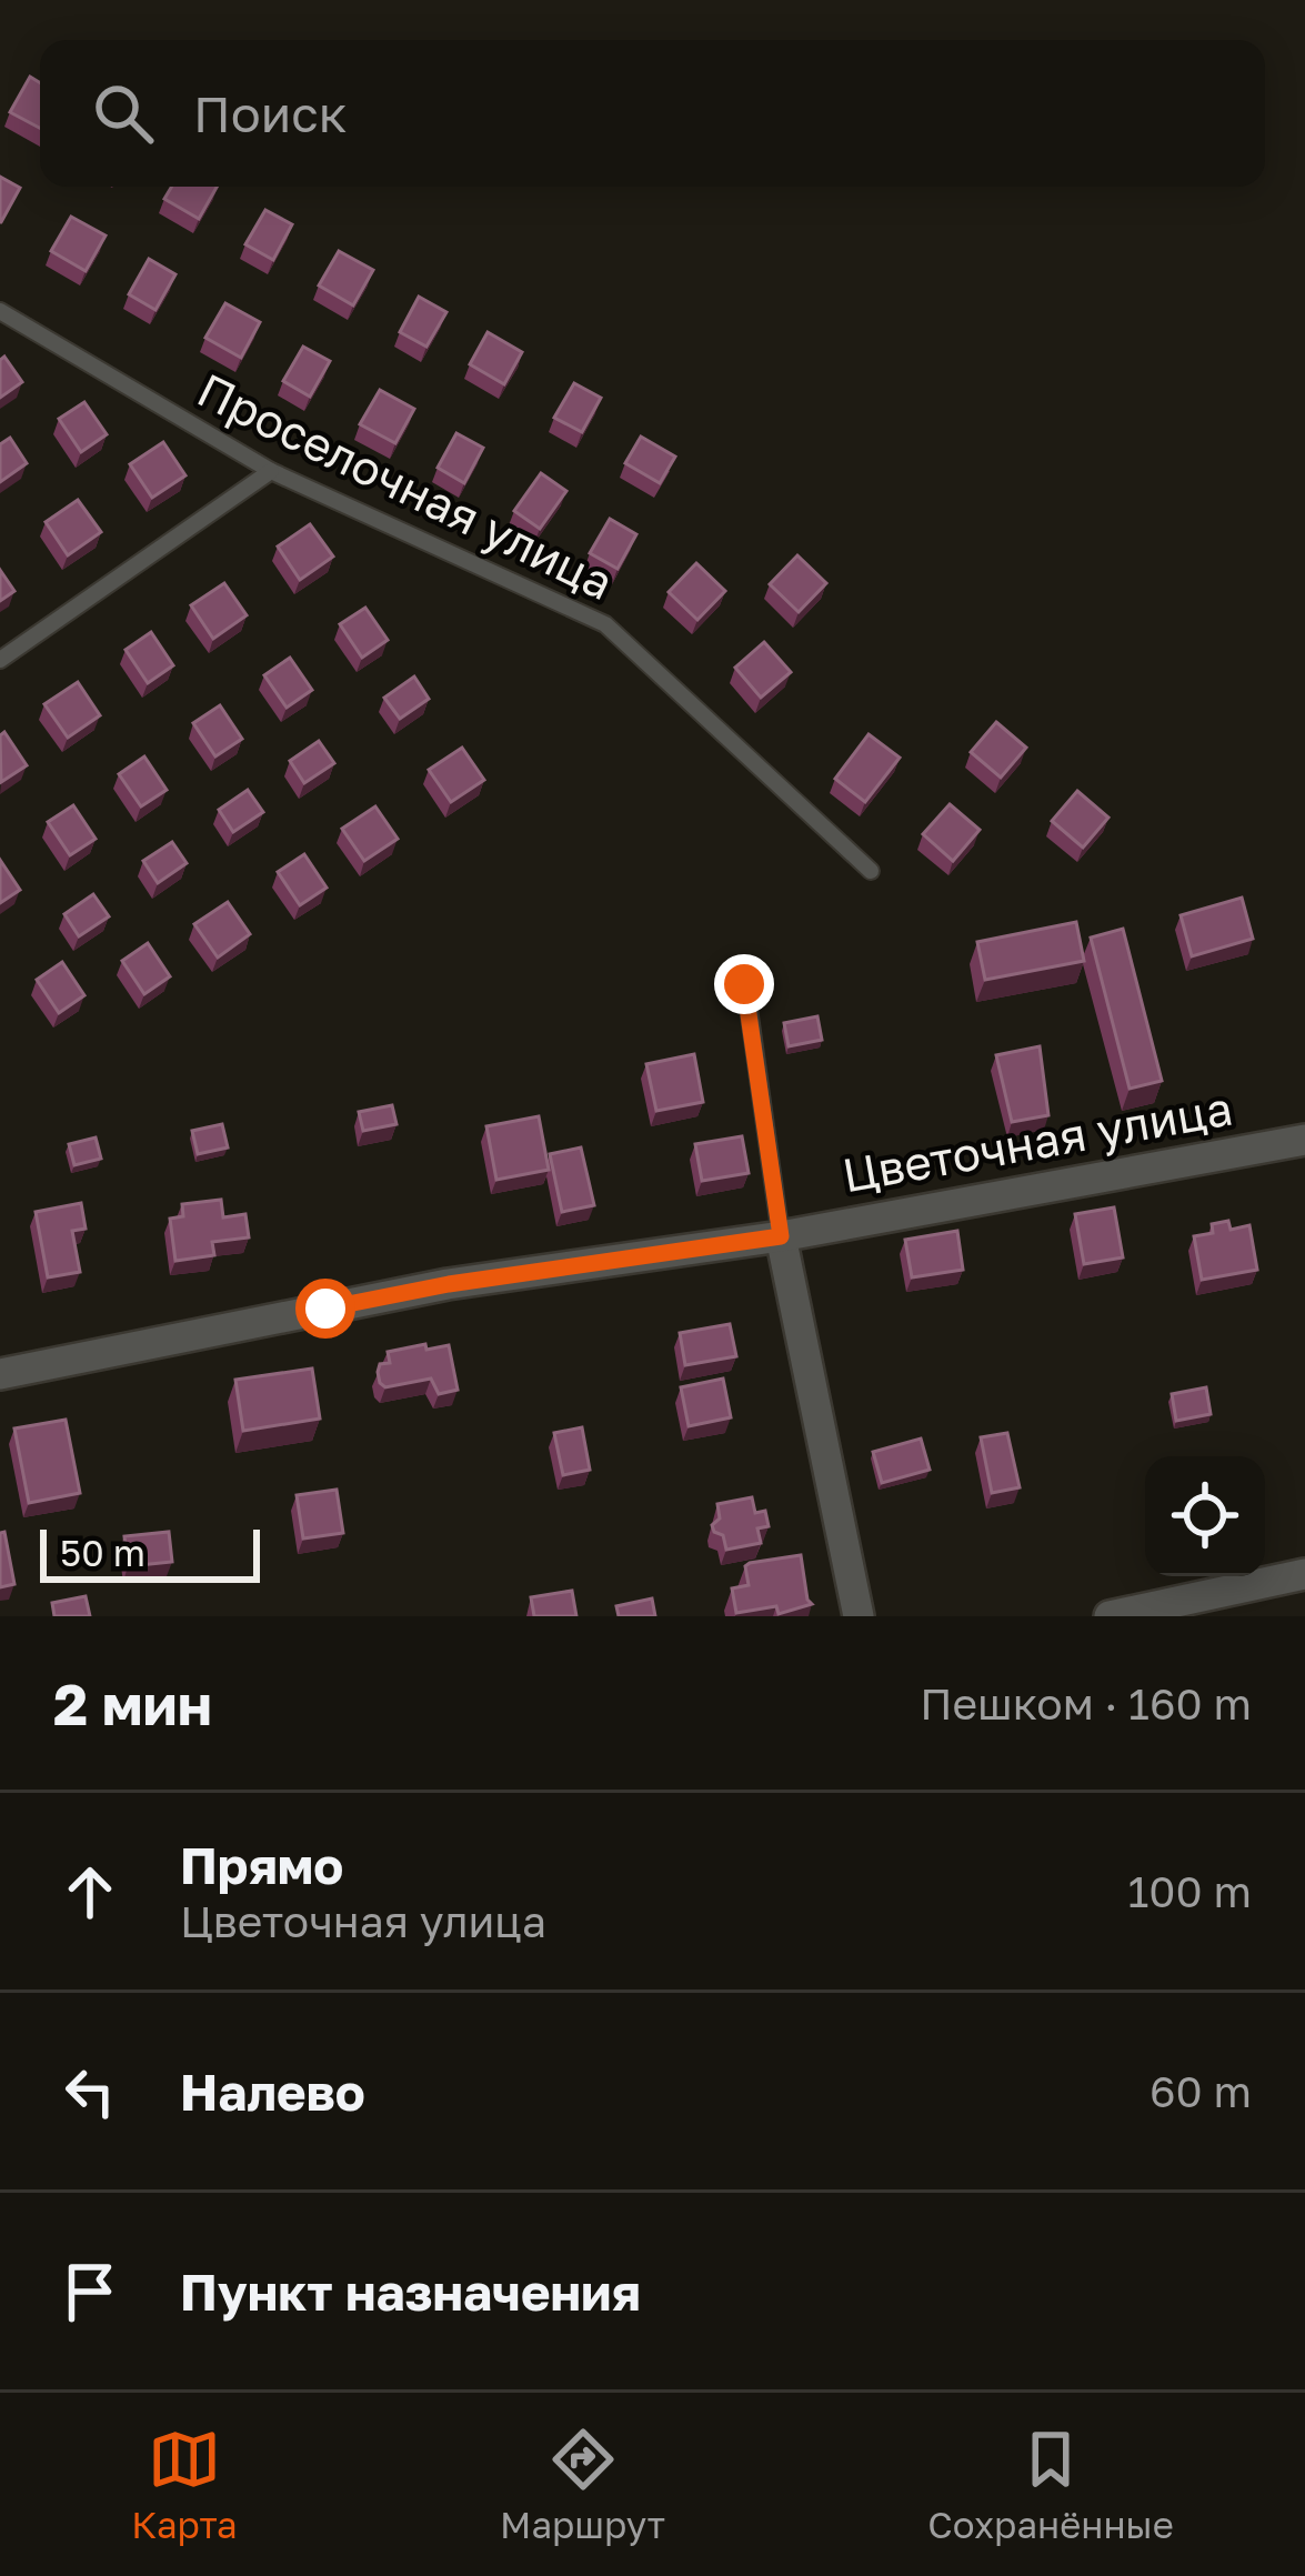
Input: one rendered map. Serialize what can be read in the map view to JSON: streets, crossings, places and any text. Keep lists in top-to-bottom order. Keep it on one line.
{"streets":{"street":["Цветочная улица"],"lane":["Проселочная улица"]},"scale_bar":"50 m","page":{"search":"Поиск","scale":"50 m","heading":["2 мин","Пешком · 160 m"],"list":[["Прямо","Цветочная улица","100 m"],["Налево","60 m"],"Пункт назначения"],"nav":["Карта","Маршрут","Сохранённые"]}}
